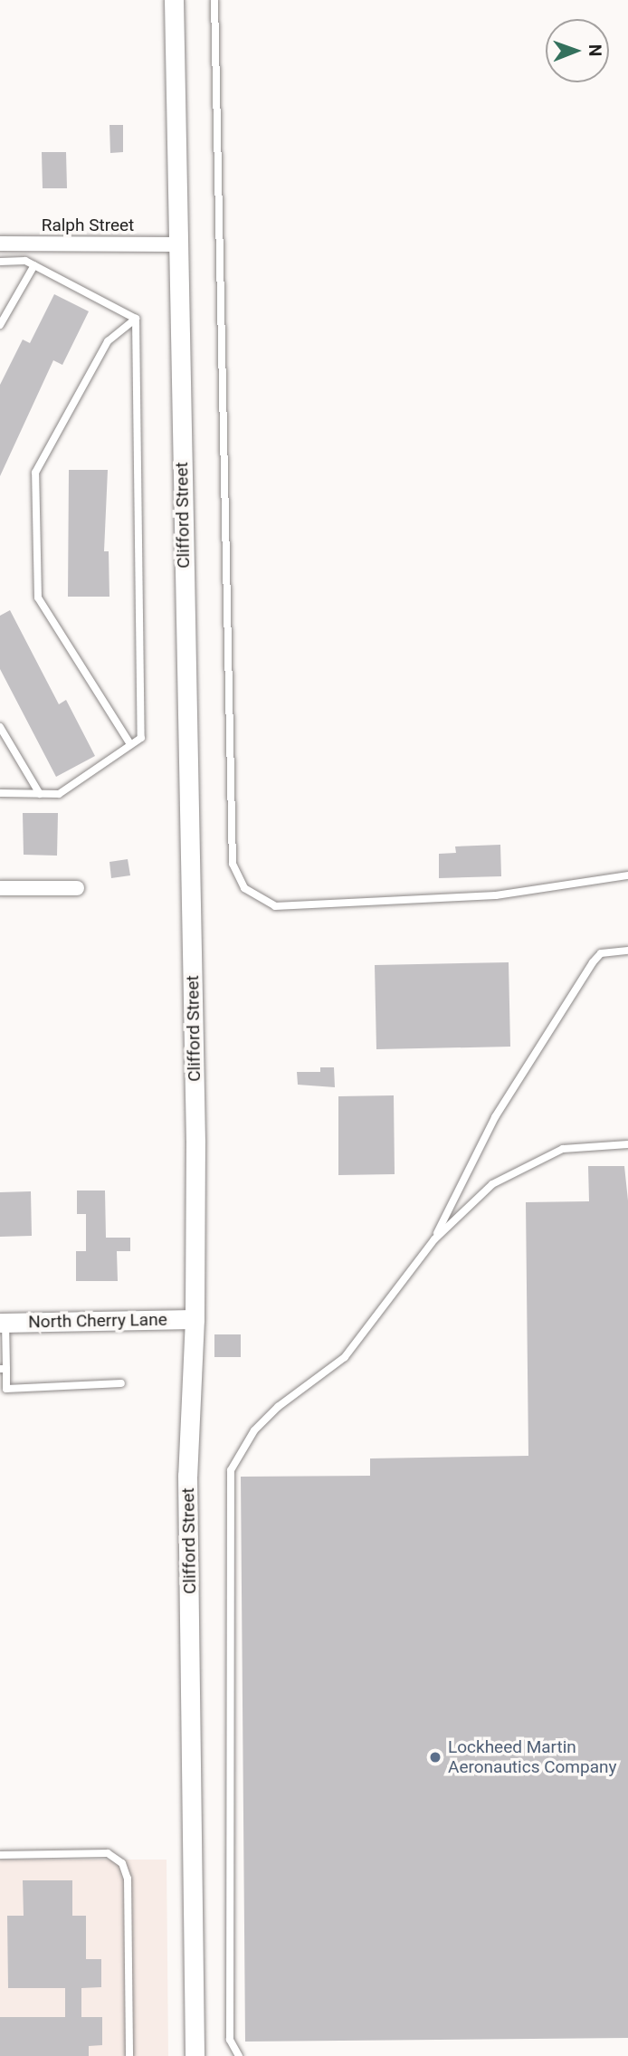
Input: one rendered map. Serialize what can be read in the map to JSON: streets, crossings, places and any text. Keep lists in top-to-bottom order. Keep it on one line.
{"streets":{"main road":["Clifford Street","North Cherry Lane"],"street":["Ralph Street"]},"crossings":[["Ralph Street","Clifford Street"],["Clifford Street","North Cherry Lane"]],"places":["Lockheed Martin Aeronautics Company"],"north":"right"}
